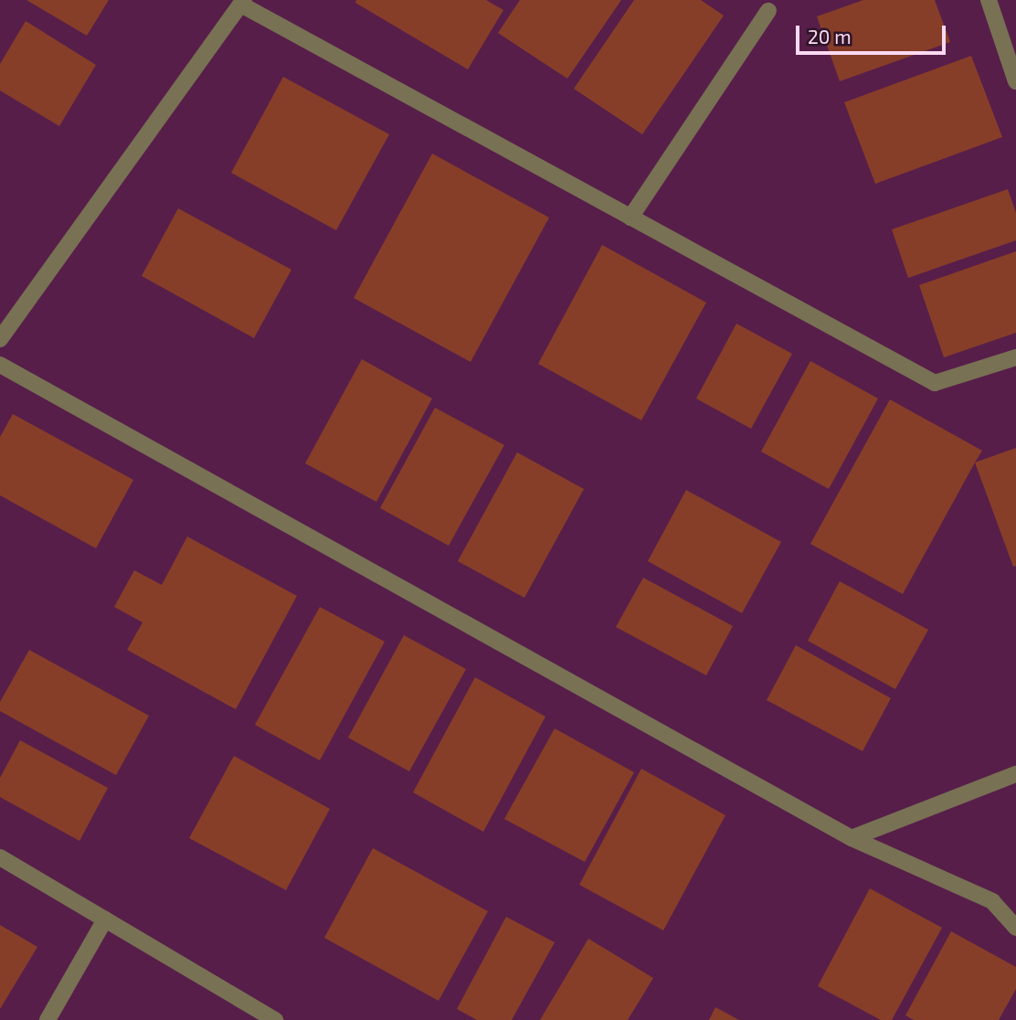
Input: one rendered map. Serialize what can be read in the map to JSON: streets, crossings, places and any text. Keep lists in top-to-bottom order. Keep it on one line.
{"scale_bar":"20 m"}
